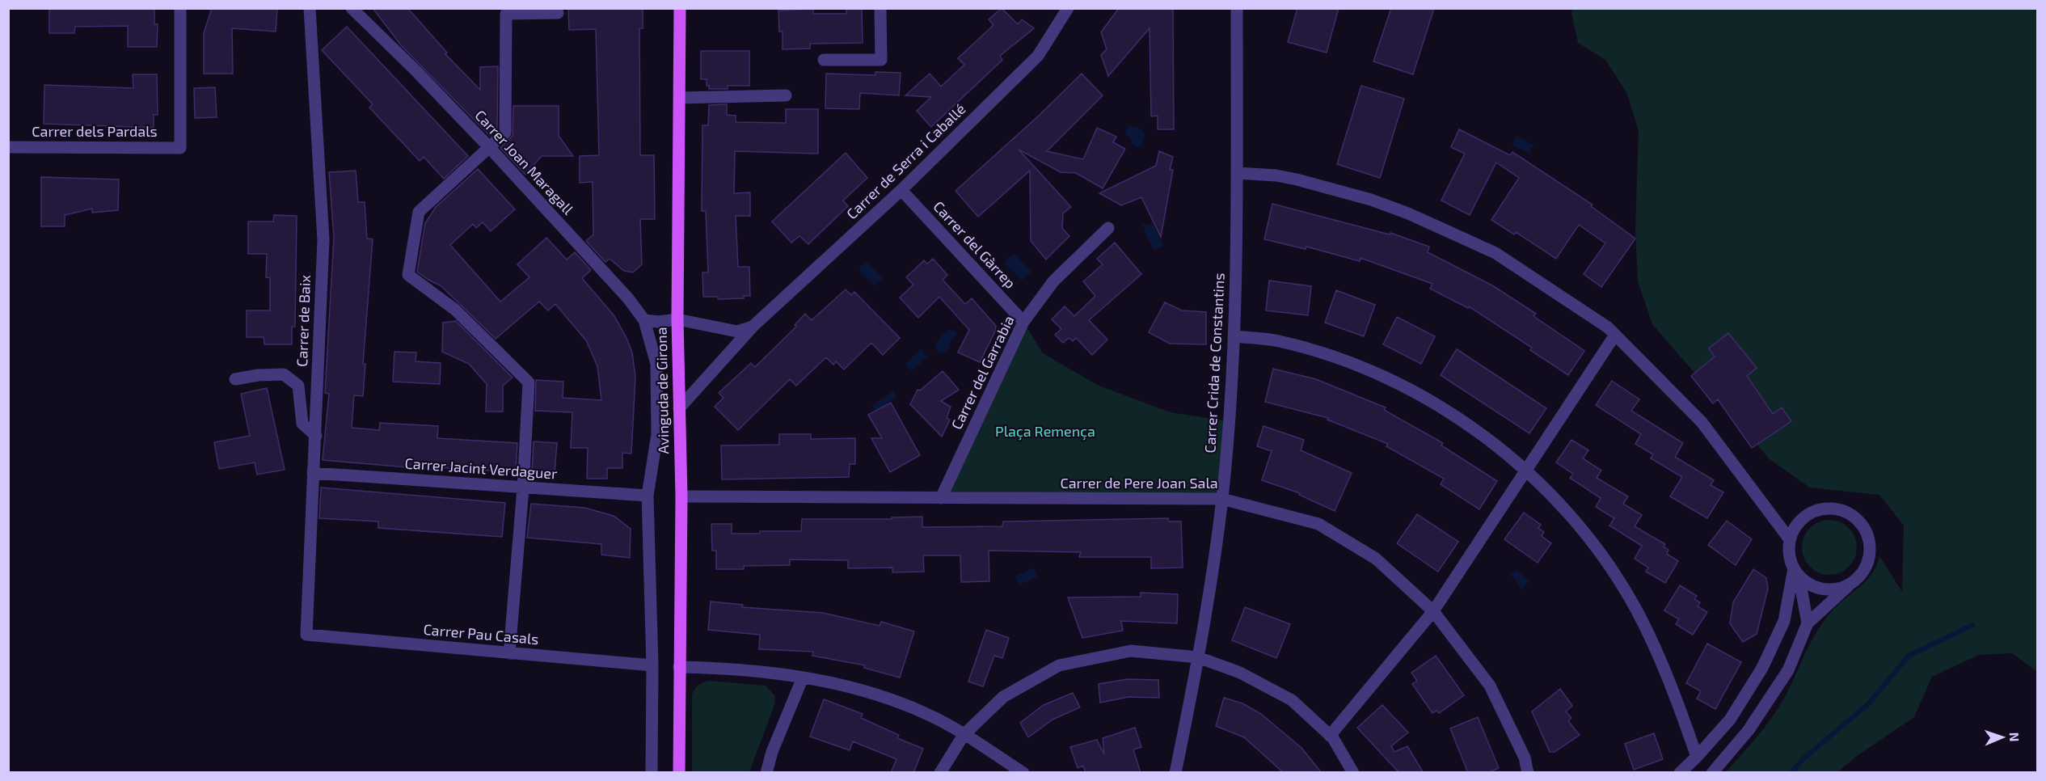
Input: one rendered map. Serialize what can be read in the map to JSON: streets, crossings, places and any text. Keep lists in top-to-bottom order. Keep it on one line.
{"streets":{"main road":["Avinguda de Girona"],"street":["Carrer dels Pardals","Carrer de Serra i Caballé","Carrer Joan Maragall","Carrer del Gàrrep","Carrer de Baix","Carrer Crida de Constantins","Carrer del Garrabia","Carrer Jacint Verdaguer","Carrer de Pere Joan Sala","Carrer Pau Casals"]},"crossings":[["Carrer de Serra i Caballé","Carrer del Gàrrep"],["Carrer de Serra i Caballé","Avinguda de Girona"],["Carrer Joan Maragall","Avinguda de Girona"],["Carrer del Gàrrep","Carrer del Garrabia"],["Carrer de Baix","Carrer Jacint Verdaguer"],["Carrer de Baix","Carrer Pau Casals"],["Carrer Crida de Constantins","Carrer de Pere Joan Sala"],["Carrer del Garrabia","Carrer de Pere Joan Sala"],["Avinguda de Girona","Carrer Jacint Verdaguer"],["Avinguda de Girona","Carrer de Pere Joan Sala"],["Avinguda de Girona","Carrer Pau Casals"]],"parks":["Plaça Remença"],"north":"right"}
